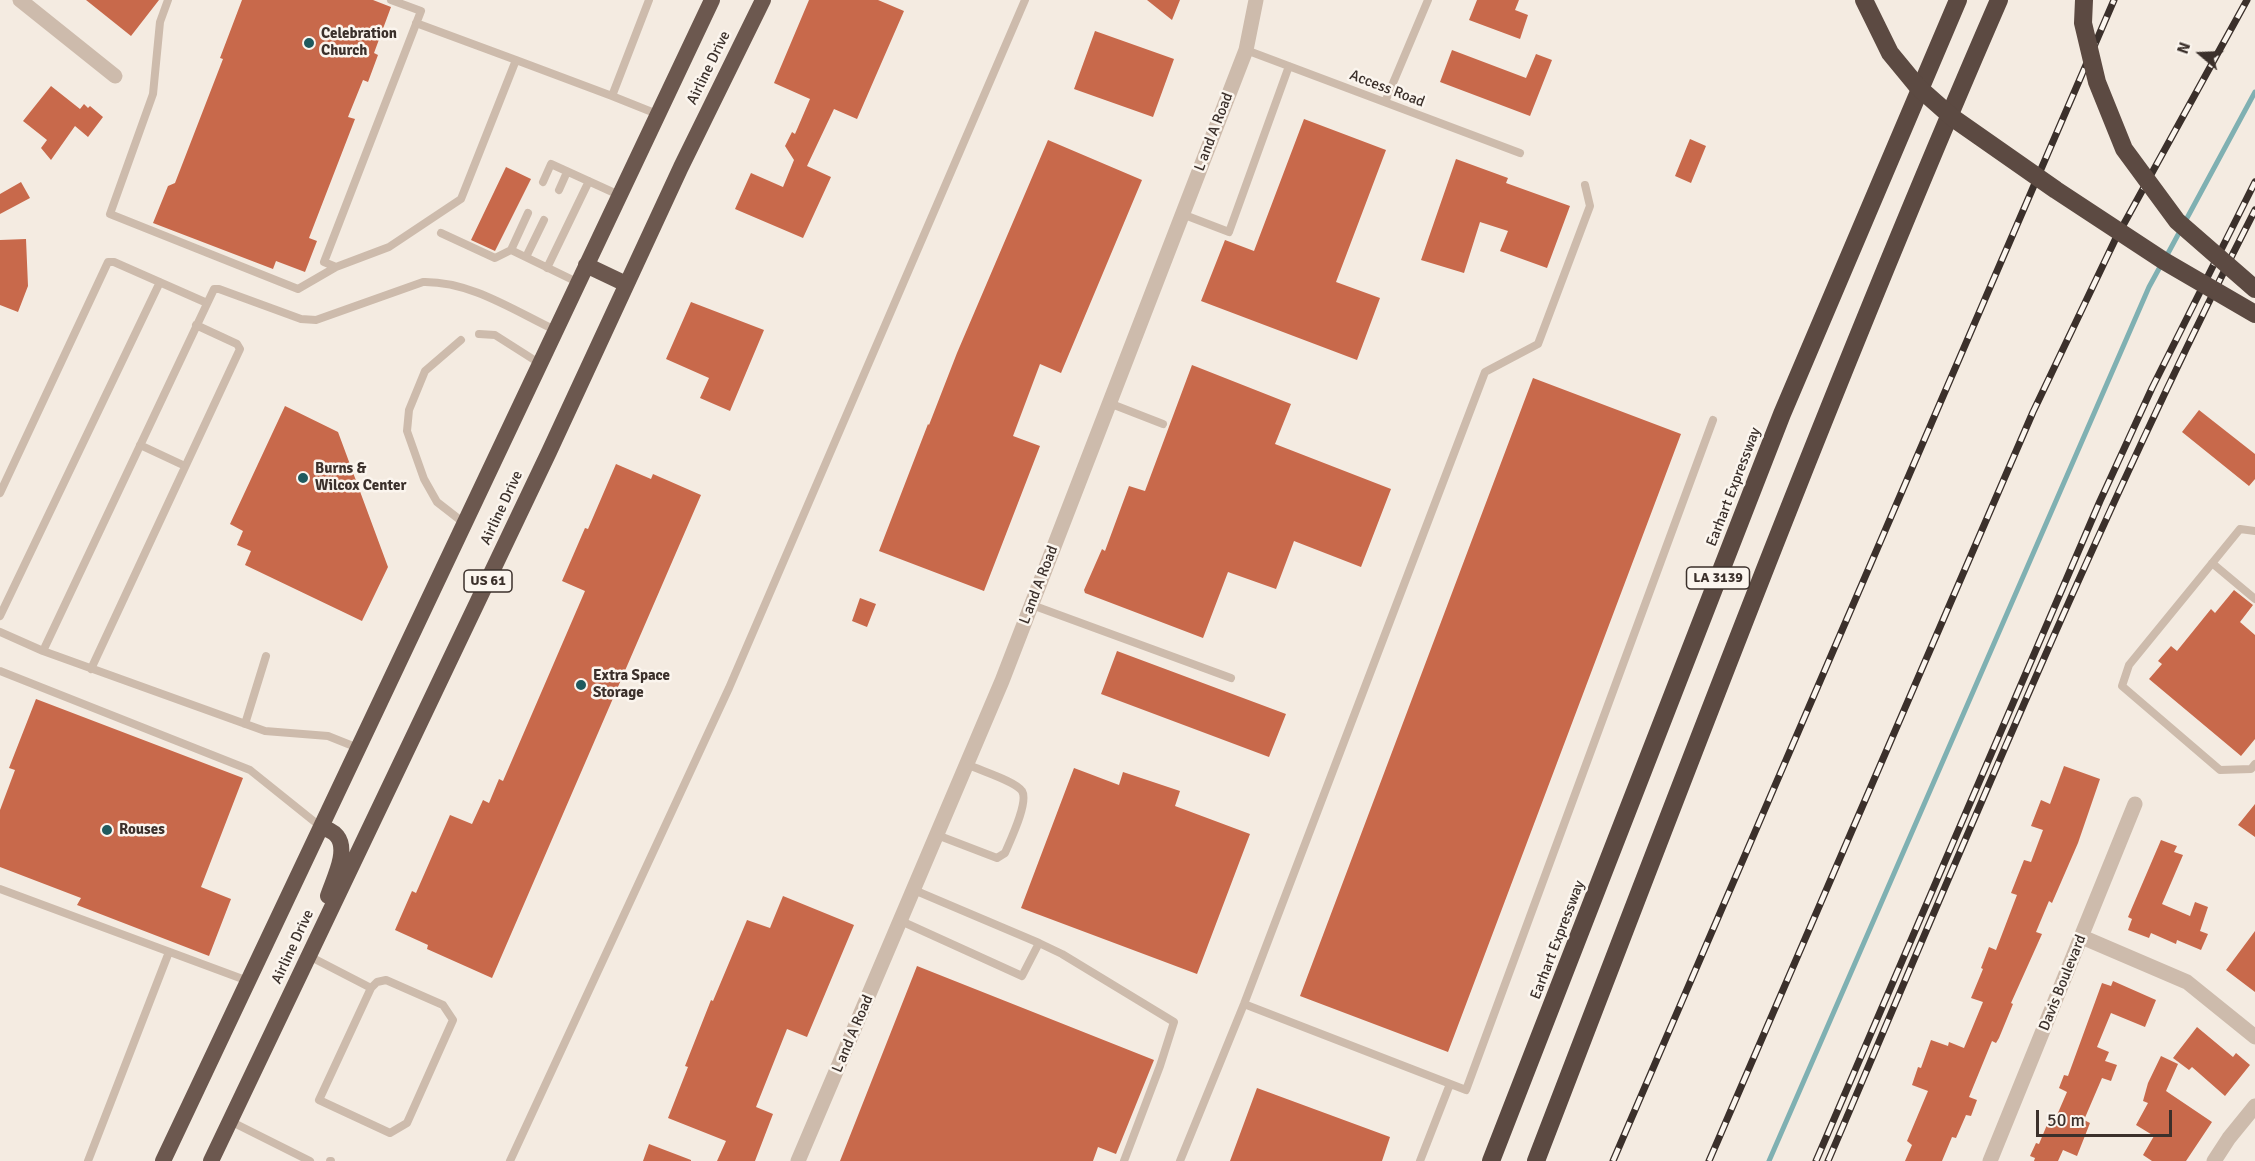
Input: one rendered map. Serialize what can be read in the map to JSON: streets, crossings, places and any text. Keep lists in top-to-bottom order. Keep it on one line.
{"streets":{"highway":["Airline Drive","Earhart Expressway","LA 3139","US 61"],"street":["L and A Road","Davis Boulevard"],"lane":["Access Road"]},"crossings":[["Access Road","L and A Road"]],"places":["Celebration Church","Burns & Wilcox Center","Extra Space Storage","Rouses"],"scale_bar":"50 m","north":"left"}
